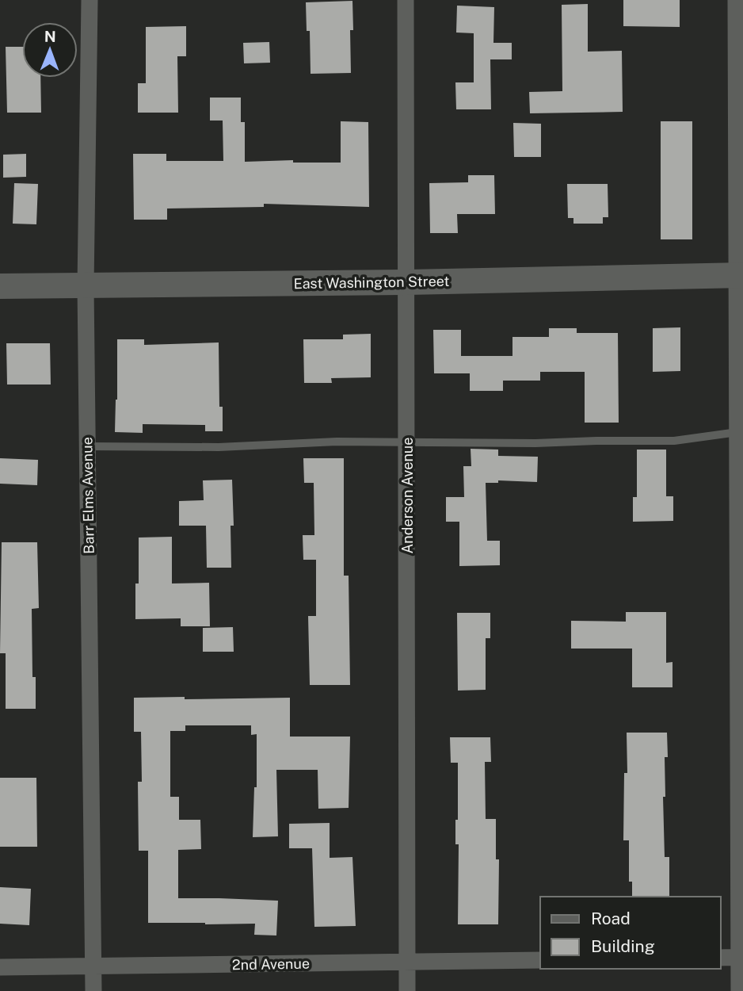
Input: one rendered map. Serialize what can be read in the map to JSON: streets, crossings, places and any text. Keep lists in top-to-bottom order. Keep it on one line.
{"streets":{"street":["East Washington Street","Barr Elms Avenue","Anderson Avenue","2nd Avenue"]},"crossings":[["East Washington Street","Barr Elms Avenue"],["East Washington Street","Anderson Avenue"],["Barr Elms Avenue","2nd Avenue"],["Anderson Avenue","2nd Avenue"]],"legend":["Road","Building"],"north":"top"}
